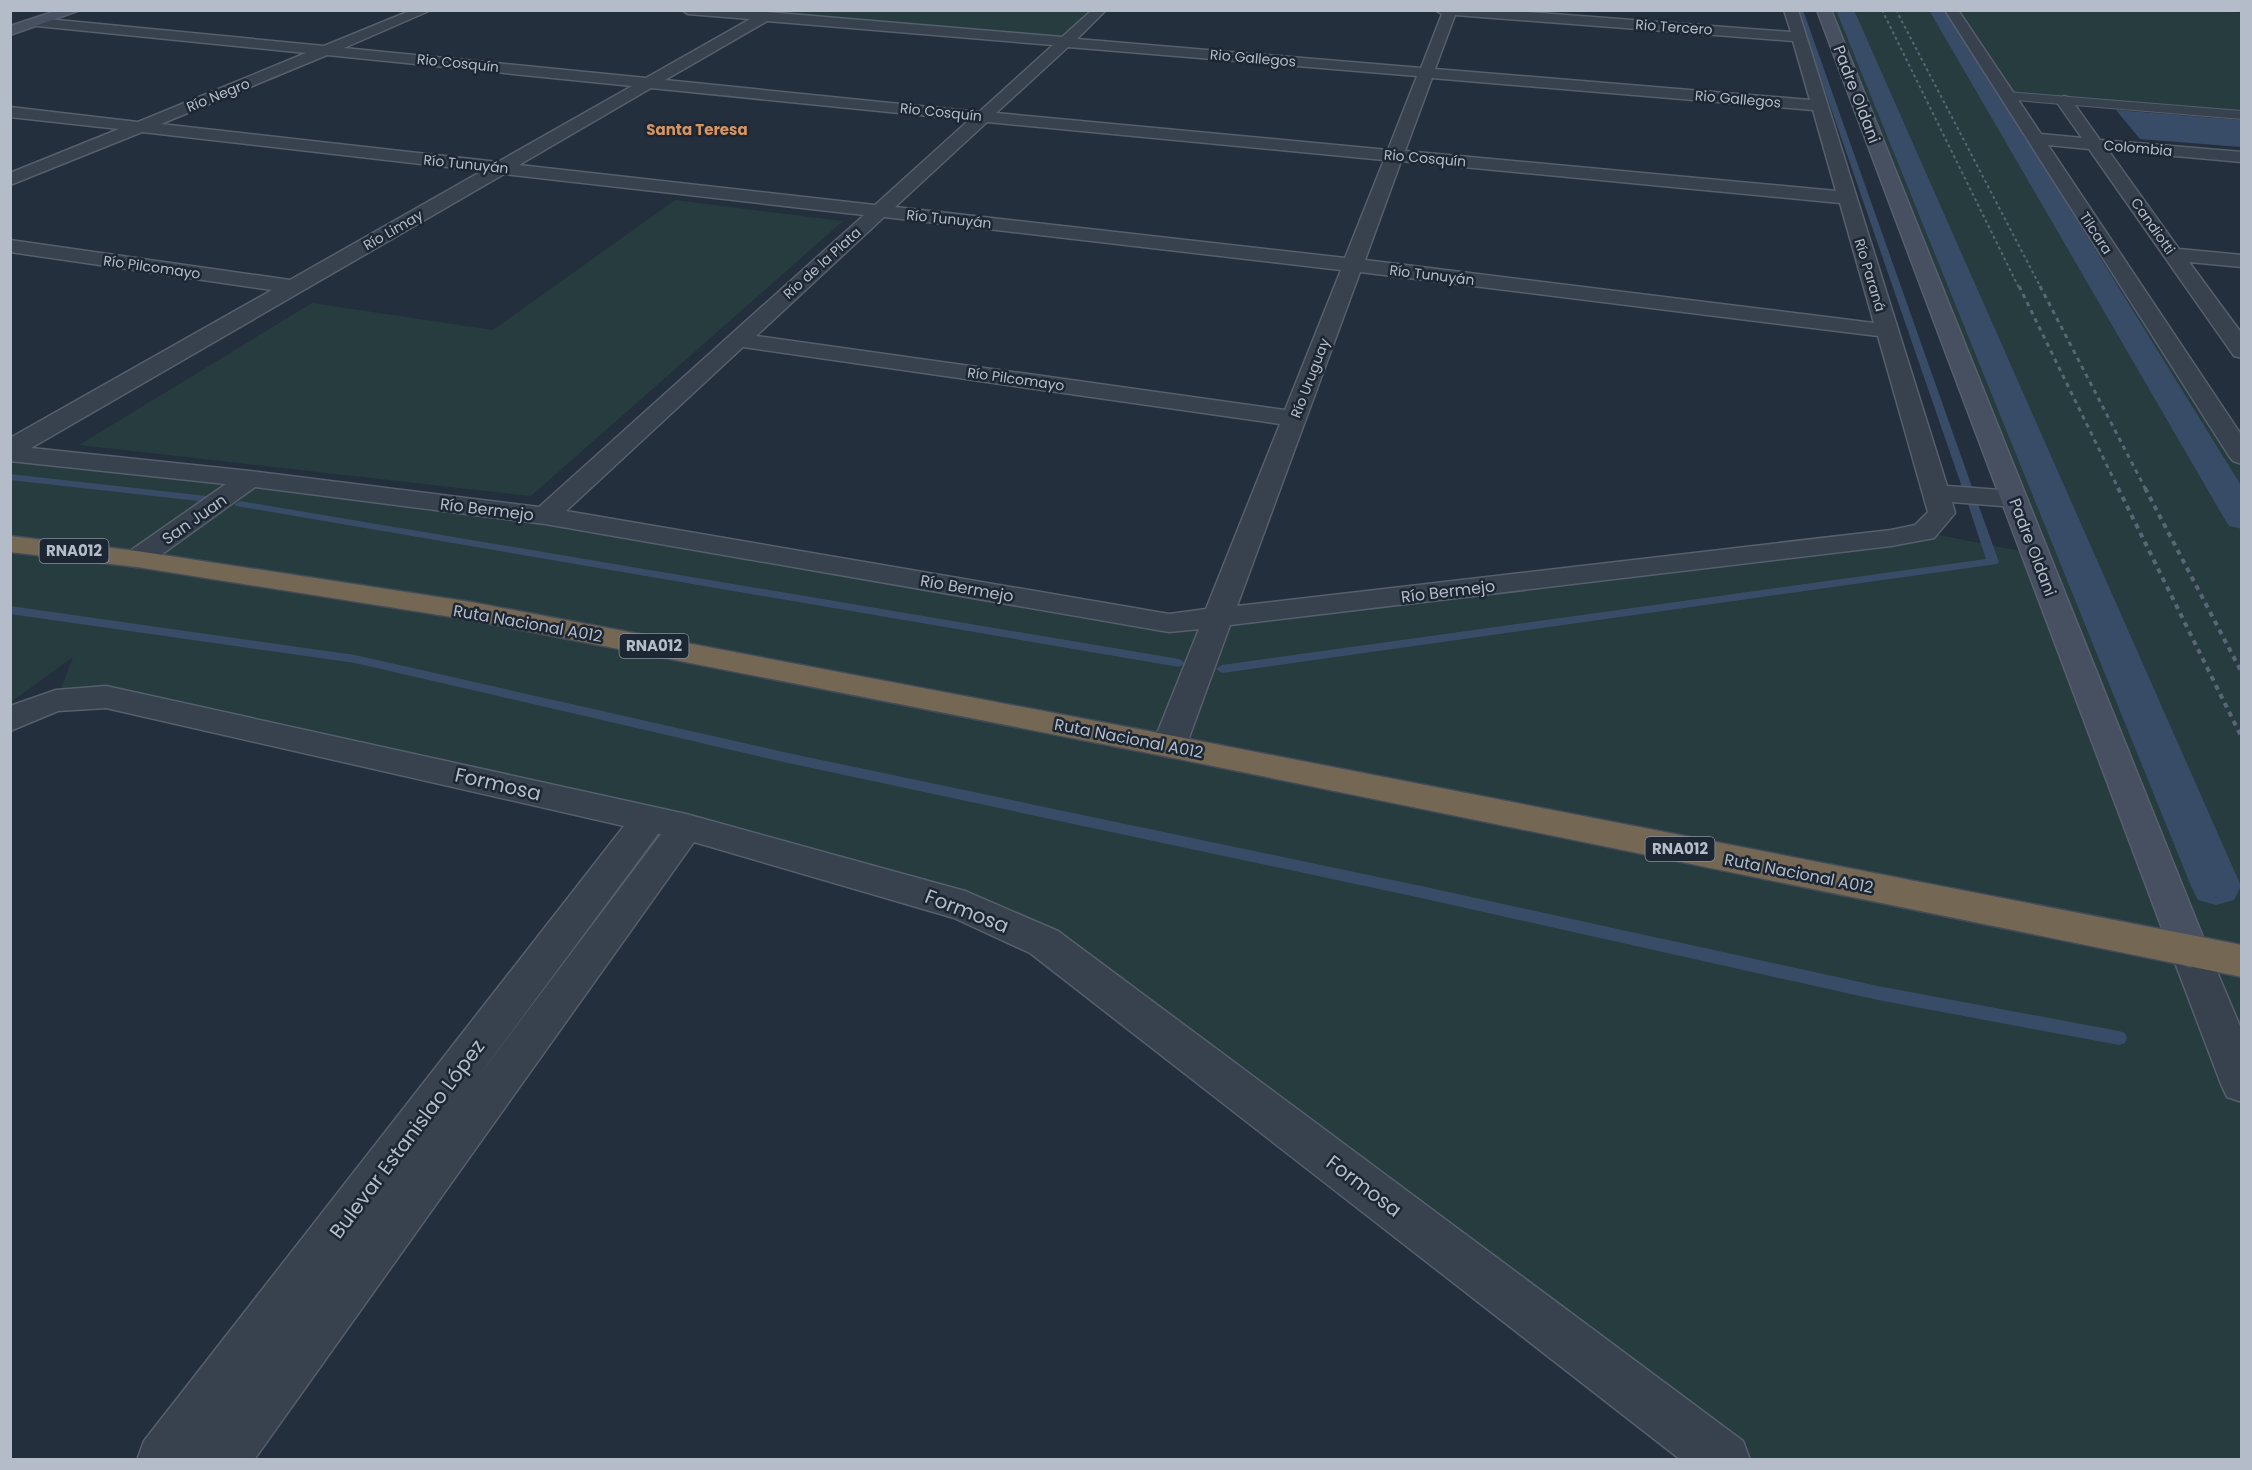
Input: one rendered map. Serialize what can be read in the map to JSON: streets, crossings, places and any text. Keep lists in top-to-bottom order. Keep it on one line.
{"streets":{"highway":["RNA012","Ruta Nacional A012"],"main road":["Padre Oldani"],"street":["Rio Tercero","Rio Gallegos","Rio Cosquín","Río Negro","Colombia","Río Tunuyán","Candiotti","Río Limay","Tilcara","Río de la Plata","Río Pilcomayo","Río Paraná","Río Uruguay","Río Bermejo","San Juan","Formosa","Bulevar Estanislao López"]},"crossings":[["Rio Tercero","Río Paraná"],["Rio Tercero","Río Uruguay"],["Rio Gallegos","Río Limay"],["Rio Gallegos","Río de la Plata"],["Rio Gallegos","Río Paraná"],["Rio Gallegos","Río Uruguay"],["Rio Cosquín","Río Negro"],["Rio Cosquín","Río Limay"],["Rio Cosquín","Río de la Plata"],["Rio Cosquín","Río Paraná"],["Rio Cosquín","Río Uruguay"],["Padre Oldani","Ruta Nacional A012"],["Río Negro","Río Tunuyán"],["Colombia","Candiotti"],["Colombia","Tilcara"],["Río Tunuyán","Río Limay"],["Río Tunuyán","Río de la Plata"],["Río Tunuyán","Río Paraná"],["Río Tunuyán","Río Uruguay"],["Río Limay","Río Pilcomayo"],["Río de la Plata","Río Pilcomayo"],["Río de la Plata","Río Bermejo"],["Río Pilcomayo","Río Uruguay"],["Río Paraná","Río Bermejo"],["Río Uruguay","Río Bermejo"],["Río Uruguay","Ruta Nacional A012"],["Río Bermejo","San Juan"],["San Juan","Ruta Nacional A012"],["Formosa","Bulevar Estanislao López"]],"districts":["Santa Teresa"]}
